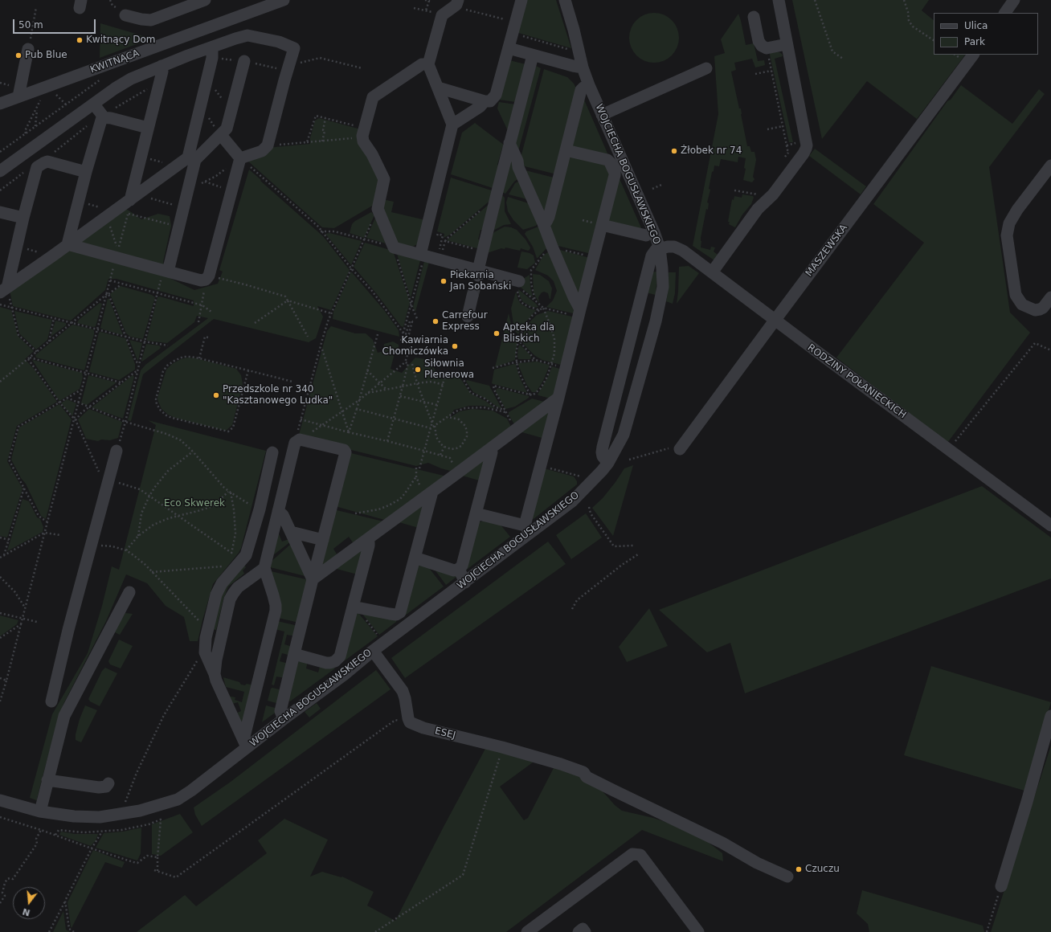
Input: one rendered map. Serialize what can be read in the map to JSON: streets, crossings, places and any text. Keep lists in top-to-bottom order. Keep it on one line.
{"streets":{"street":["KWITNĄCA","WOJCIECHA BOGUSŁAWSKIEGO","MASZEWSKA","RODZINY POŁANIECKICH","ESEJ"]},"crossings":[["WOJCIECHA BOGUSŁAWSKIEGO","RODZINY POŁANIECKICH"],["MASZEWSKA","RODZINY POŁANIECKICH"]],"parks":["Eco Skwerek"],"places":["Kwitnący Dom","Pub Blue","Żłobek nr 74","Piekarnia Jan Sobański","Carrefour Express","Apteka dla Bliskich","Kawiarnia Chomiczówka","Siłownia Plenerowa","Przedszkole nr 340 \"Kasztanowego Ludka\"","Czuczu"],"legend":["Ulica","Park"],"scale_bar":"50 m","north":"bottom"}
